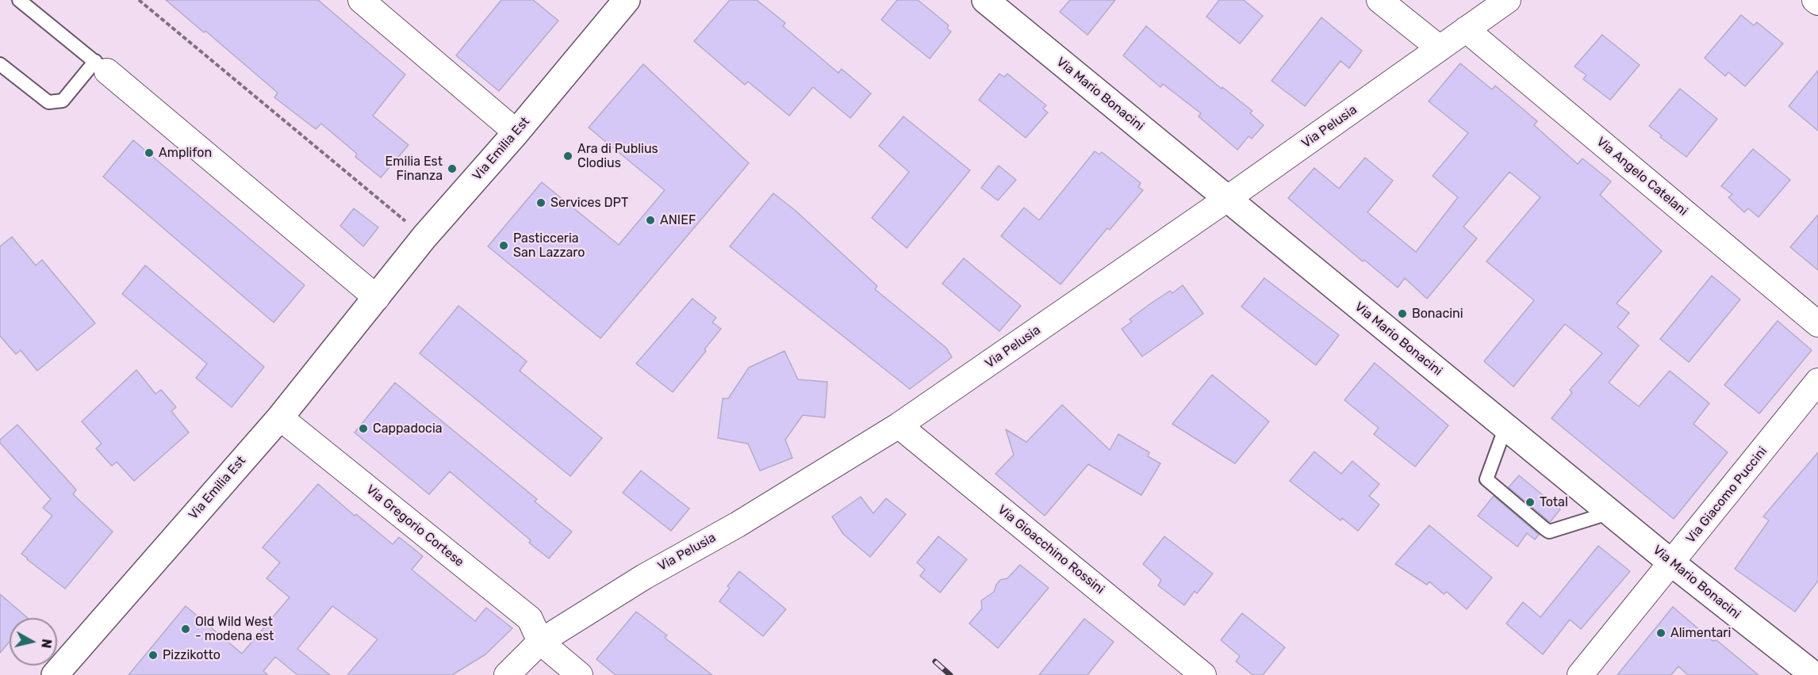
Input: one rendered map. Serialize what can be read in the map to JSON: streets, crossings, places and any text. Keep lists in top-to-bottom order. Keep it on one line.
{"streets":{"main road":["Via Mario Bonacini","Via Emilia Est"],"street":["Via Pelusia","Via Angelo Catelani","Via Giacomo Puccini","Via Gregorio Cortese","Via Gioacchino Rossini"]},"crossings":[["Via Mario Bonacini","Via Pelusia"],["Via Mario Bonacini","Via Giacomo Puccini"],["Via Pelusia","Via Angelo Catelani"],["Via Pelusia","Via Gregorio Cortese"],["Via Pelusia","Via Gioacchino Rossini"],["Via Emilia Est","Via Gregorio Cortese"]],"places":["Amplifon","Ara di Publius Clodius","Emilia Est Finanza","Services DPT","ANIEF","Pasticceria San Lazzaro","Bonacini","Cappadocia","Total","Old Wild West - modena est","Alimentari","Pizzikotto"],"north":"right"}
